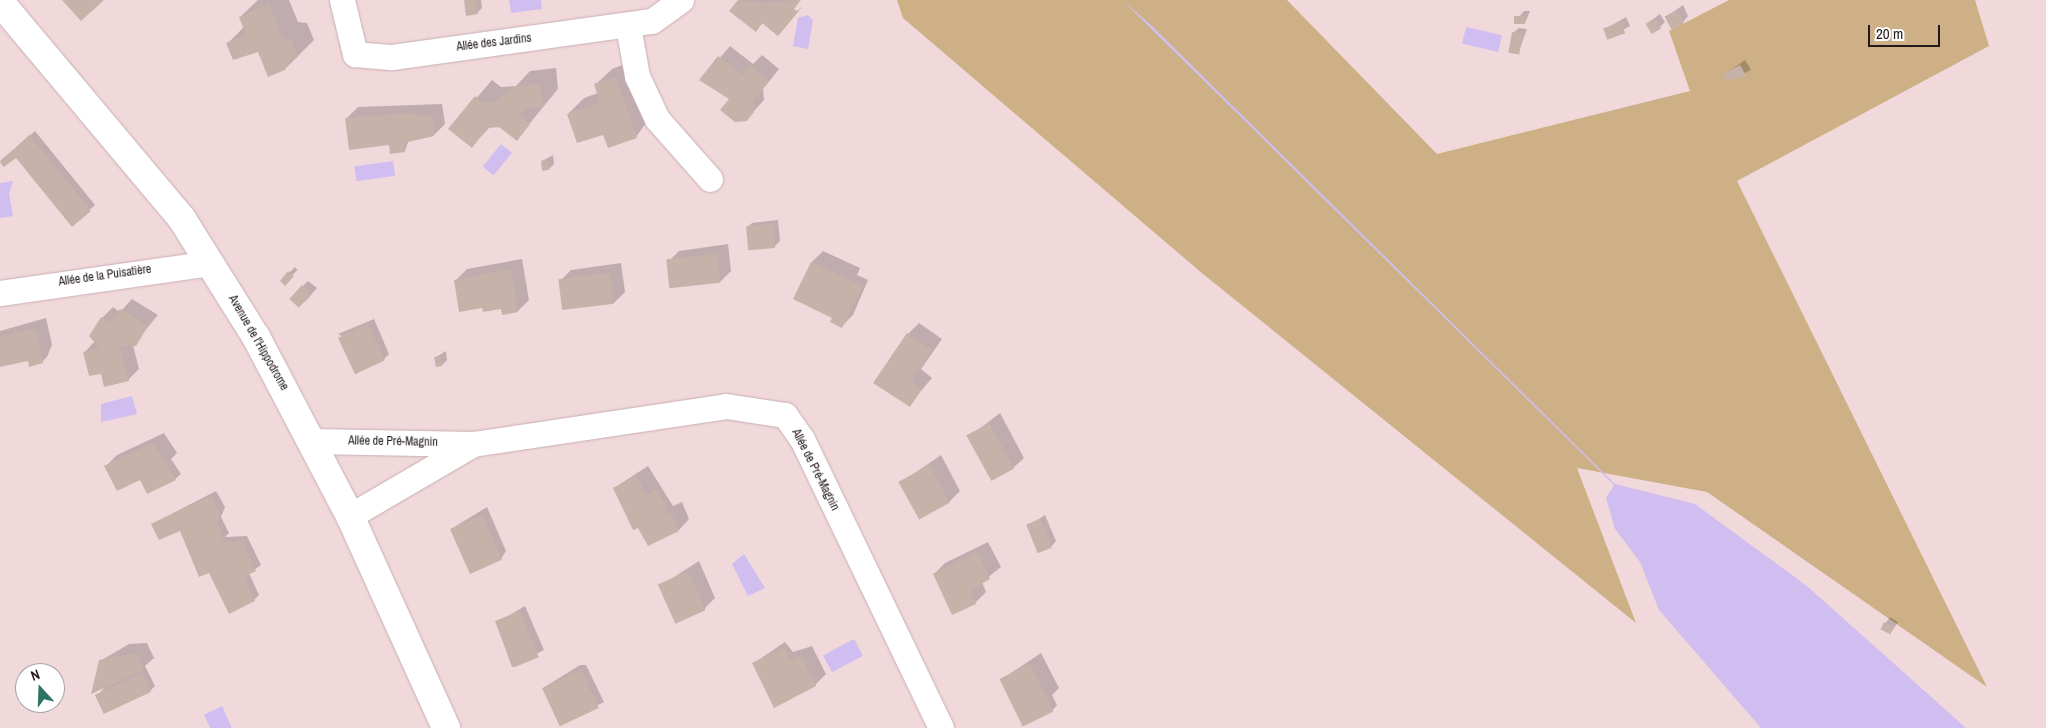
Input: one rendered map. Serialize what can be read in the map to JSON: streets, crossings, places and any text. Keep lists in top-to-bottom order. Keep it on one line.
{"streets":{"main road":["Avenue de l'Hippodrome"],"street":["Allée des Jardins","Allée de la Puisatière","Allée de Pré-Magnin"]},"crossings":[["Allée de la Puisatière","Avenue de l'Hippodrome"],["Avenue de l'Hippodrome","Allée de Pré-Magnin"]],"scale_bar":"20 m","north":"top"}
